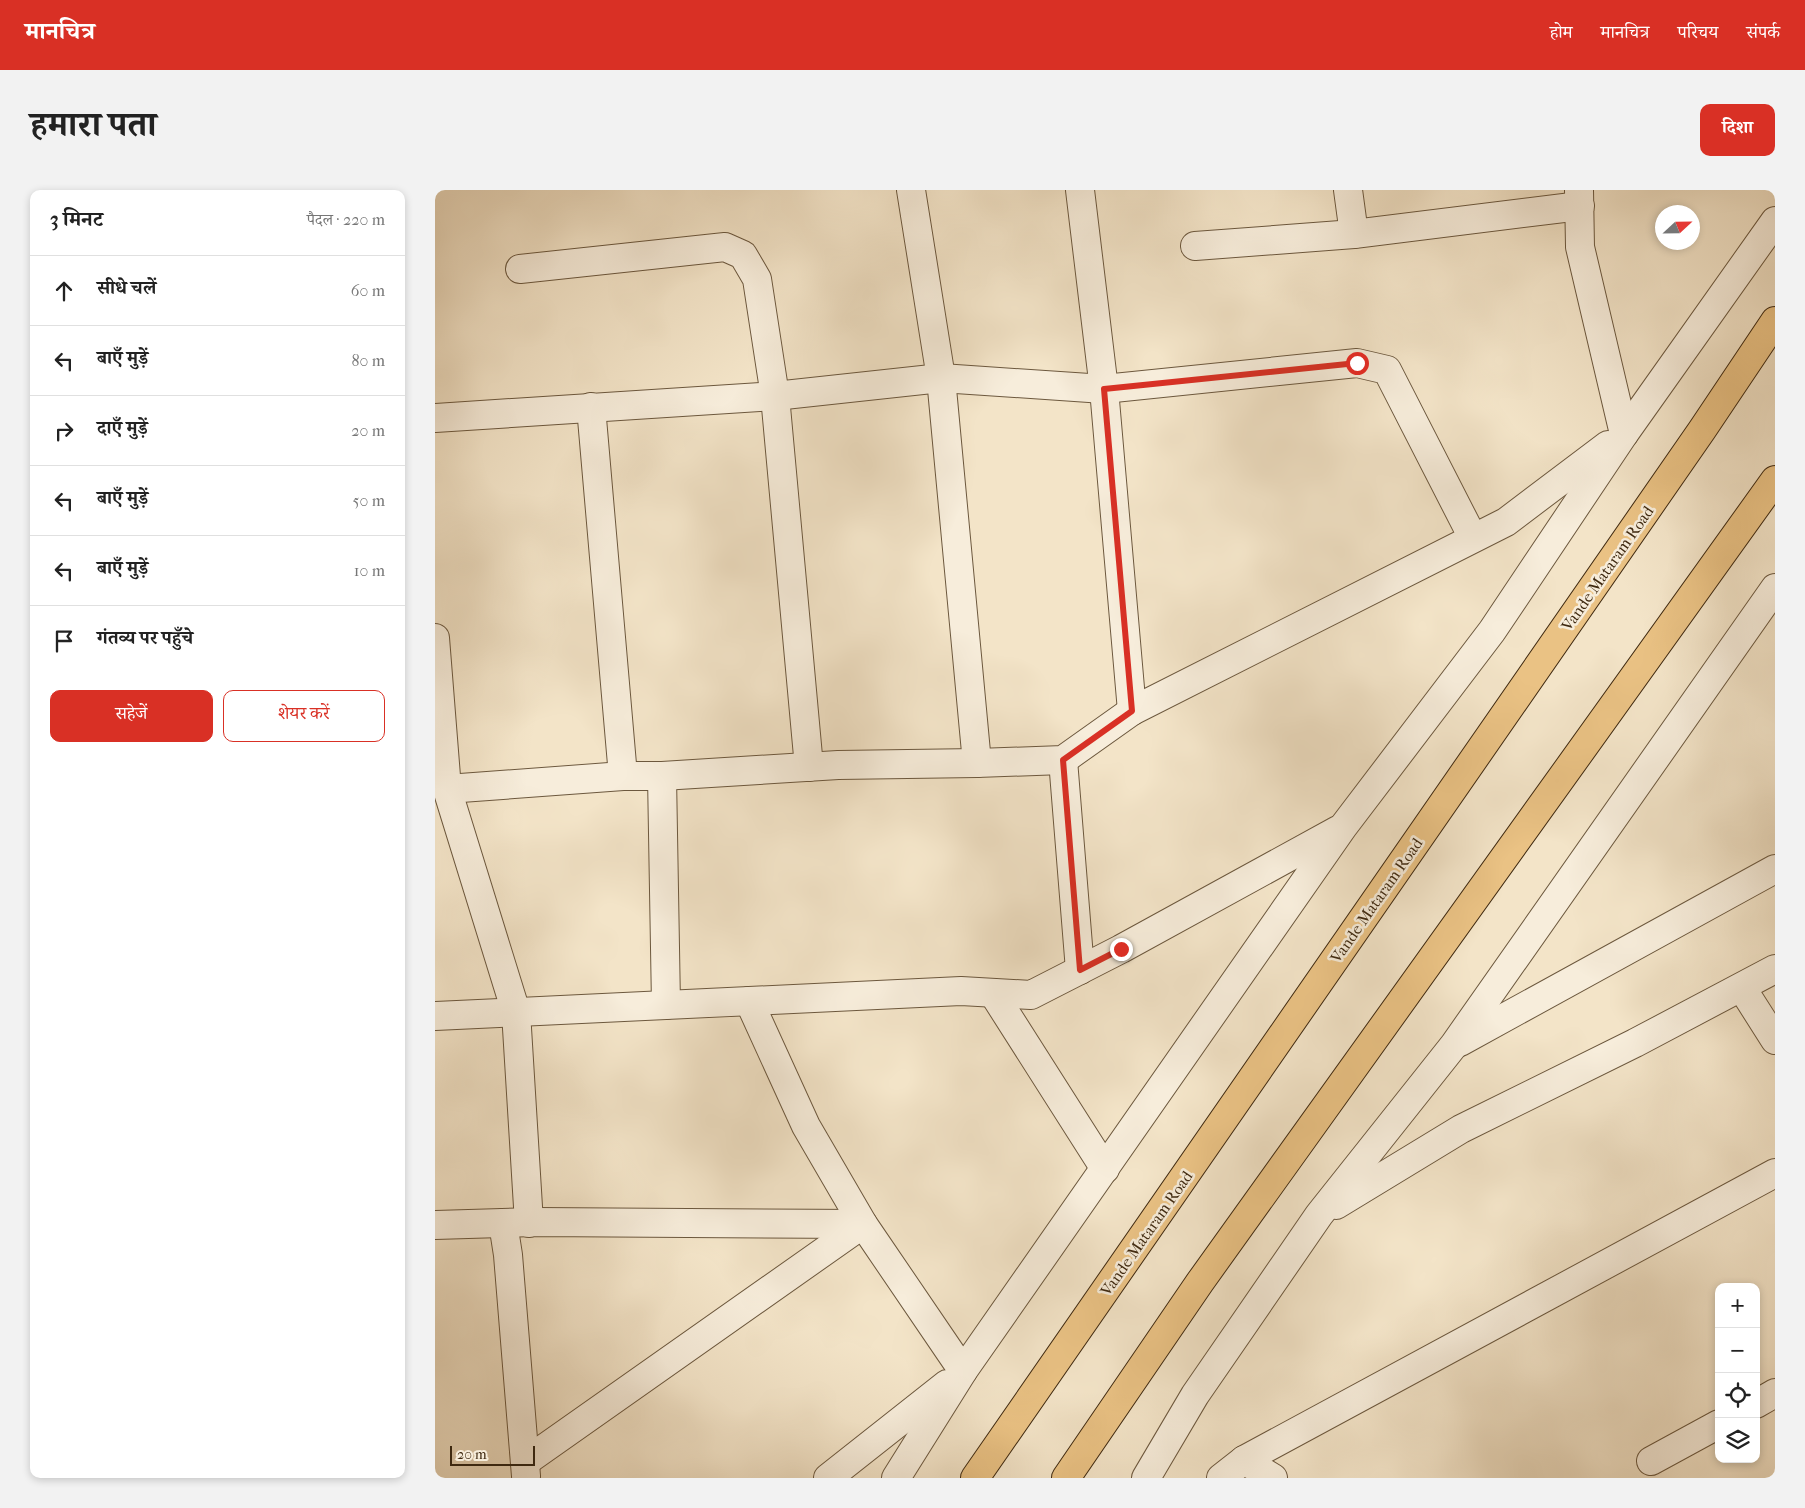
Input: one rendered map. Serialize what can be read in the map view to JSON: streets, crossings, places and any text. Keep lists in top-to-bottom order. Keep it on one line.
{"streets":{"main road":["Vande Mataram Road"]},"scale_bar":"20 m","north":"right","page":{"header":"मानचित्र","nav":["होम","मानचित्र","परिचय","संपर्क"],"title":"हमारा पता","buttons":["दिशा",["सहेजें","शेयर करें"]],"heading":["3 मिनट","पैदल · 220 m"],"list":[["सीधे चलें","60 m"],["बाएँ मुड़ें","80 m"],["दाएँ मुड़ें","20 m"],["बाएँ मुड़ें","50 m"],["बाएँ मुड़ें","10 m"],"गंतव्य पर पहुँचे"],"map_buttons":["+","−"],"scale":"20 m"}}
